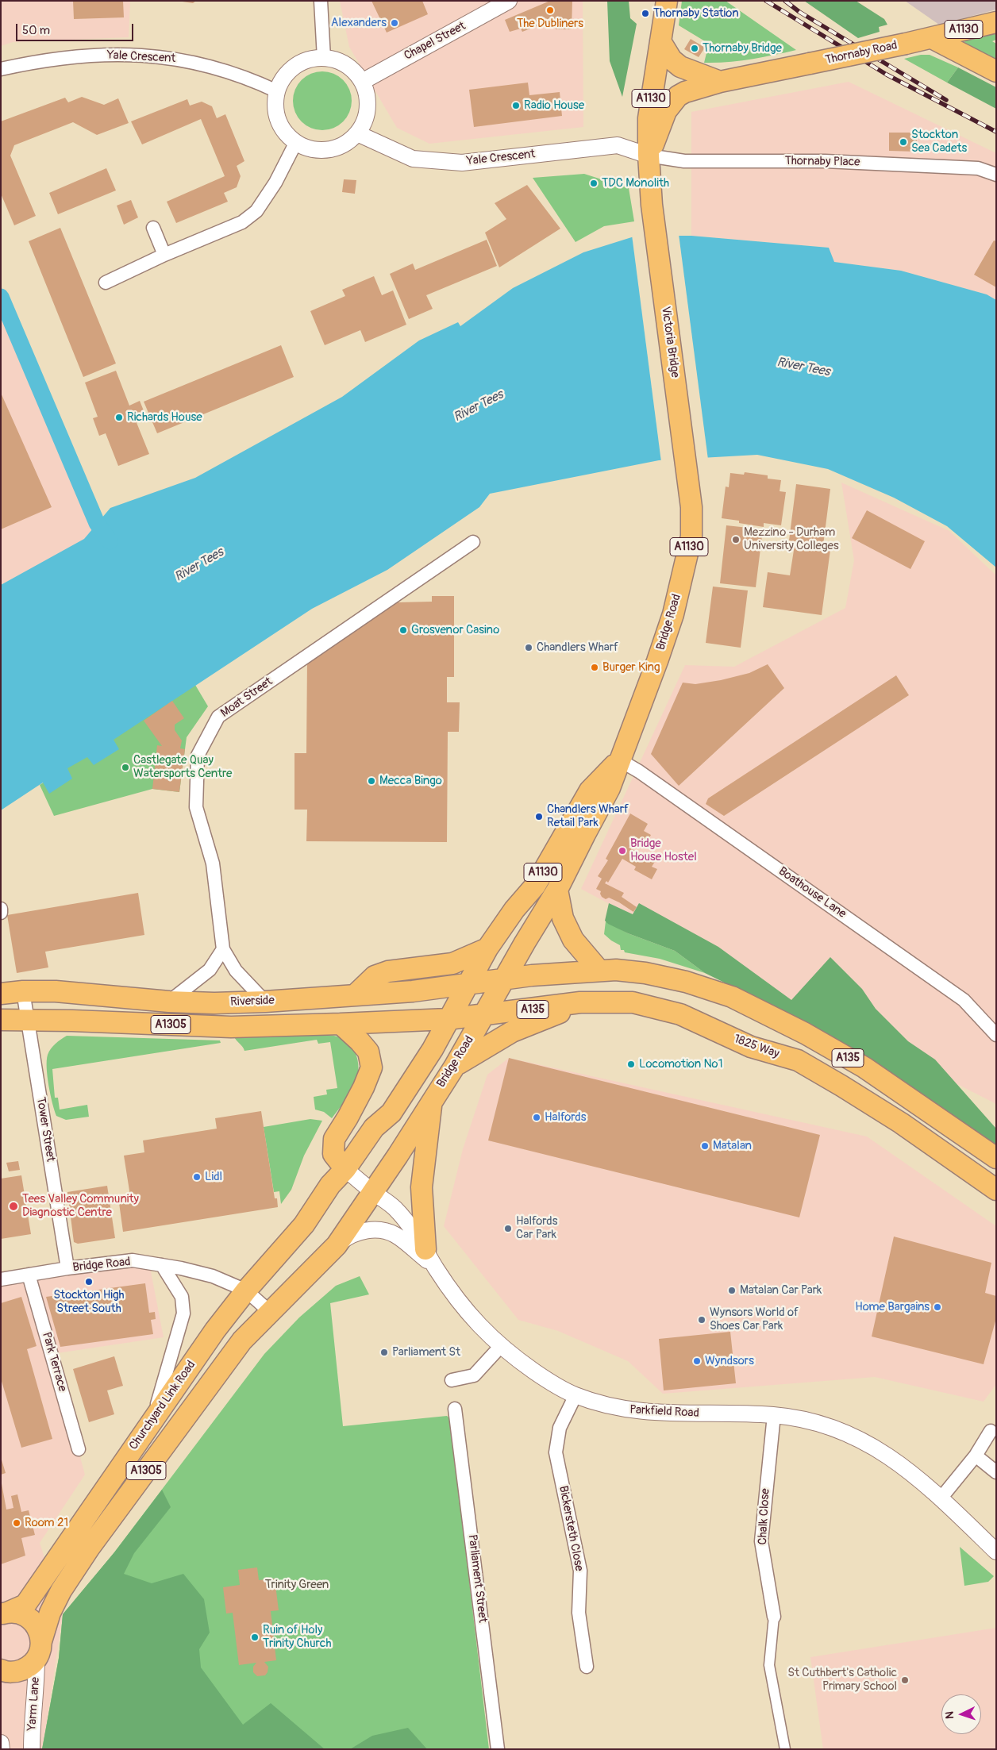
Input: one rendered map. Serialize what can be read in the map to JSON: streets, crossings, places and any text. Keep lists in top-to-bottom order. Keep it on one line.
{"streets":{"main road":["A1130","Thornaby Road","Victoria Bridge","Bridge Road","Riverside","A135","A1305","1825 Way","Churchyard Link Road"],"street":["Chapel Street","Yale Crescent","Thornaby Place","Moat Street","Boathouse Lane","Tower Street","Park Terrace","Parkfield Road","Chalk Close","Bickersteth Close","Parliament Street","Yarm Lane"]},"crossings":[["A1130","Thornaby Road"],["A1130","Yale Crescent"],["A1130","Thornaby Place"],["A1130","Victoria Bridge"],["Chapel Street","Yale Crescent"],["Yale Crescent","Thornaby Place"],["Yale Crescent","Victoria Bridge"],["Thornaby Place","Victoria Bridge"],["Victoria Bridge","Bridge Road"],["Bridge Road","Boathouse Lane"],["Bridge Road","Riverside"],["Bridge Road","A135"],["Bridge Road","A1305"],["Bridge Road","1825 Way"],["Bridge Road","Tower Street"],["Bridge Road","Park Terrace"],["Bridge Road","Churchyard Link Road"],["Bridge Road","Parkfield Road"],["Moat Street","Riverside"],["Riverside","A135"],["Riverside","1825 Way"],["Riverside","Tower Street"],["A1305","1825 Way"],["A1305","Churchyard Link Road"],["A1305","Yarm Lane"],["Churchyard Link Road","Yarm Lane"],["Parkfield Road","Chalk Close"],["Parkfield Road","Bickersteth Close"]],"water":["River Tees"],"parks":["Trinity Green"],"places":["The Dubliners","Thornaby Station","Alexanders","Thornaby Bridge","Radio House","Stockton Sea Cadets","TDC Monolith","Richards House","Mezzino - Durham University Colleges","Grosvenor Casino","Chandlers Wharf","Burger King","Castlegate Quay Watersports Centre","Mecca Bingo","Chandlers Wharf Retail Park","Bridge House Hostel","Locomotion No1","Halfords","Matalan","Lidl","Tees Valley Community Diagnostic Centre","Halfords Car Park","Stockton High Street South","Matalan Car Park","Home Bargains","Wynsors World of Shoes Car Park","Parliament St","Wyndsors","Room 21","Ruin of Holy Trinity Church","St Cuthbert's Catholic Primary School"],"scale_bar":"50 m","north":"left"}
